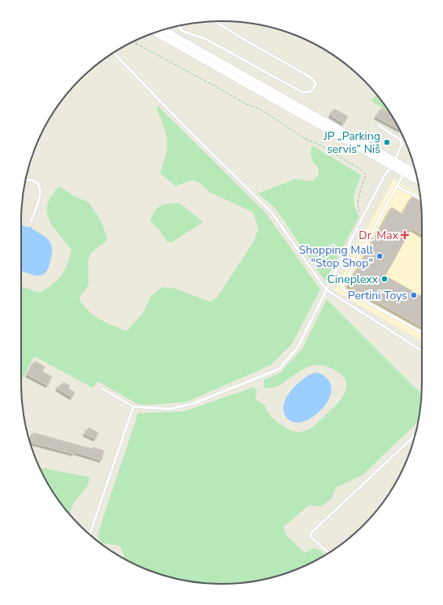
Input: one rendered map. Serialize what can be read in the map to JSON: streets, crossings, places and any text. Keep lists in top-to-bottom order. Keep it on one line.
{"places":{"other":["JP „Parking servis” Niš","Shopping Mall \"Stop Shop\"","Cineplexx","Pertini Toys"],"health":["Dr. Max"]}}
